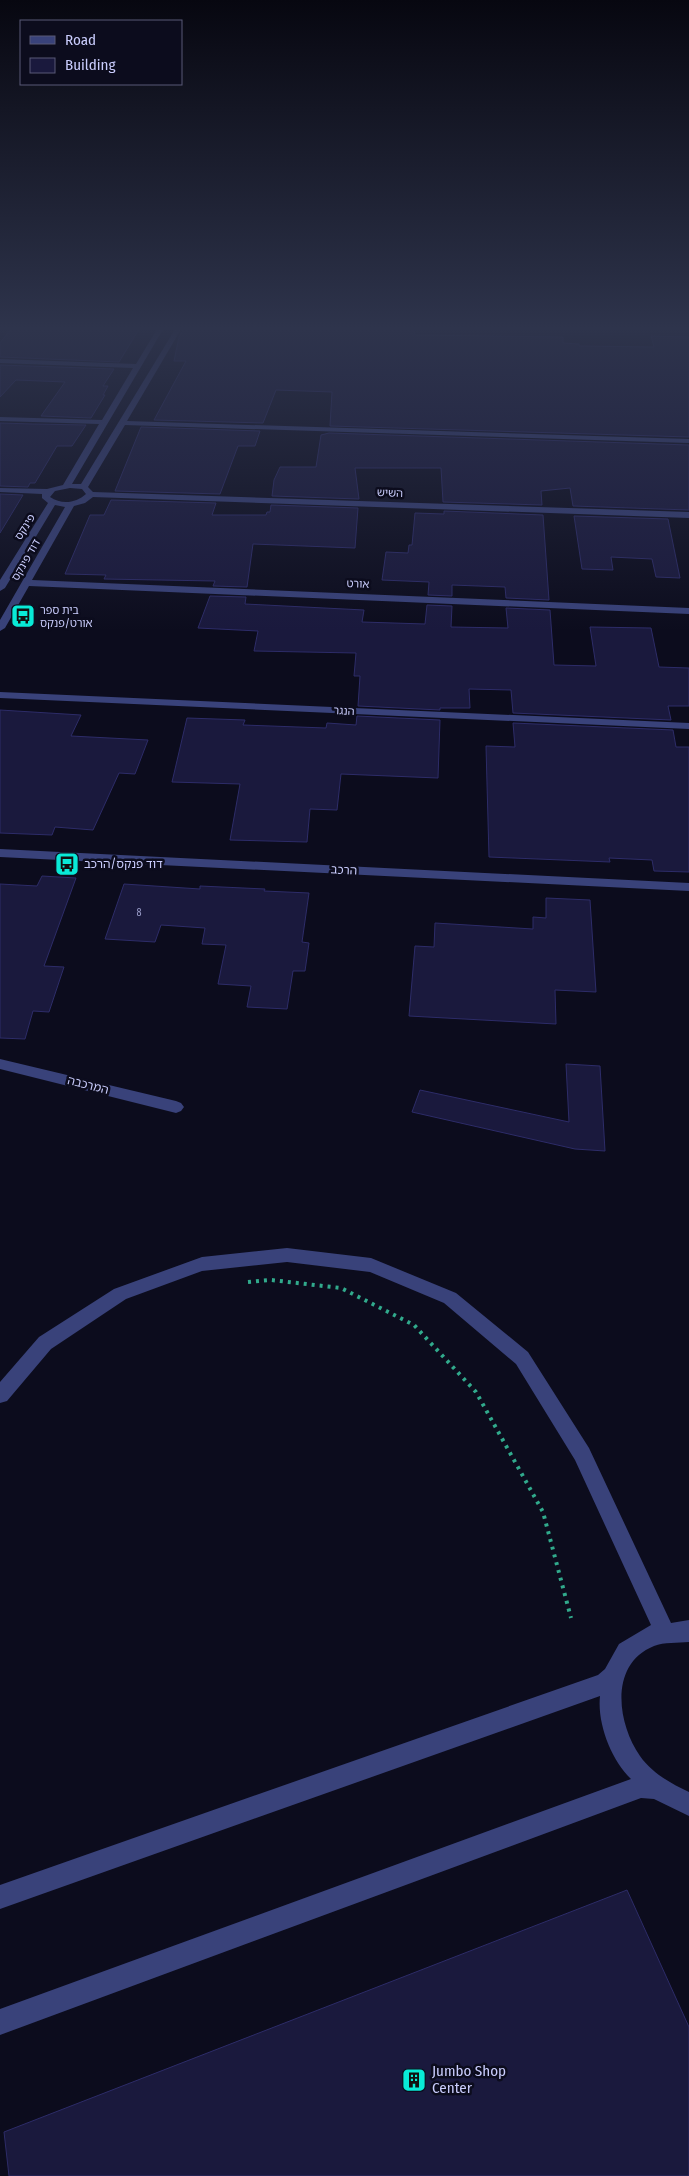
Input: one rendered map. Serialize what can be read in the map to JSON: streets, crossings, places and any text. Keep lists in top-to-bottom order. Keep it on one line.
{"streets":{"street":["השיש","פינקס","דוד פינקס","אורט","הנגר","הרכב","המרכבה"]},"crossings":[["דוד פינקס","אורט"]],"places":{"bus stop":["בית ספר אורט/פנקס","דוד פנקס/הרכב"],"building":["Jumbo Shop Center"]},"house_numbers":["8"],"legend":["Road","Building"]}
